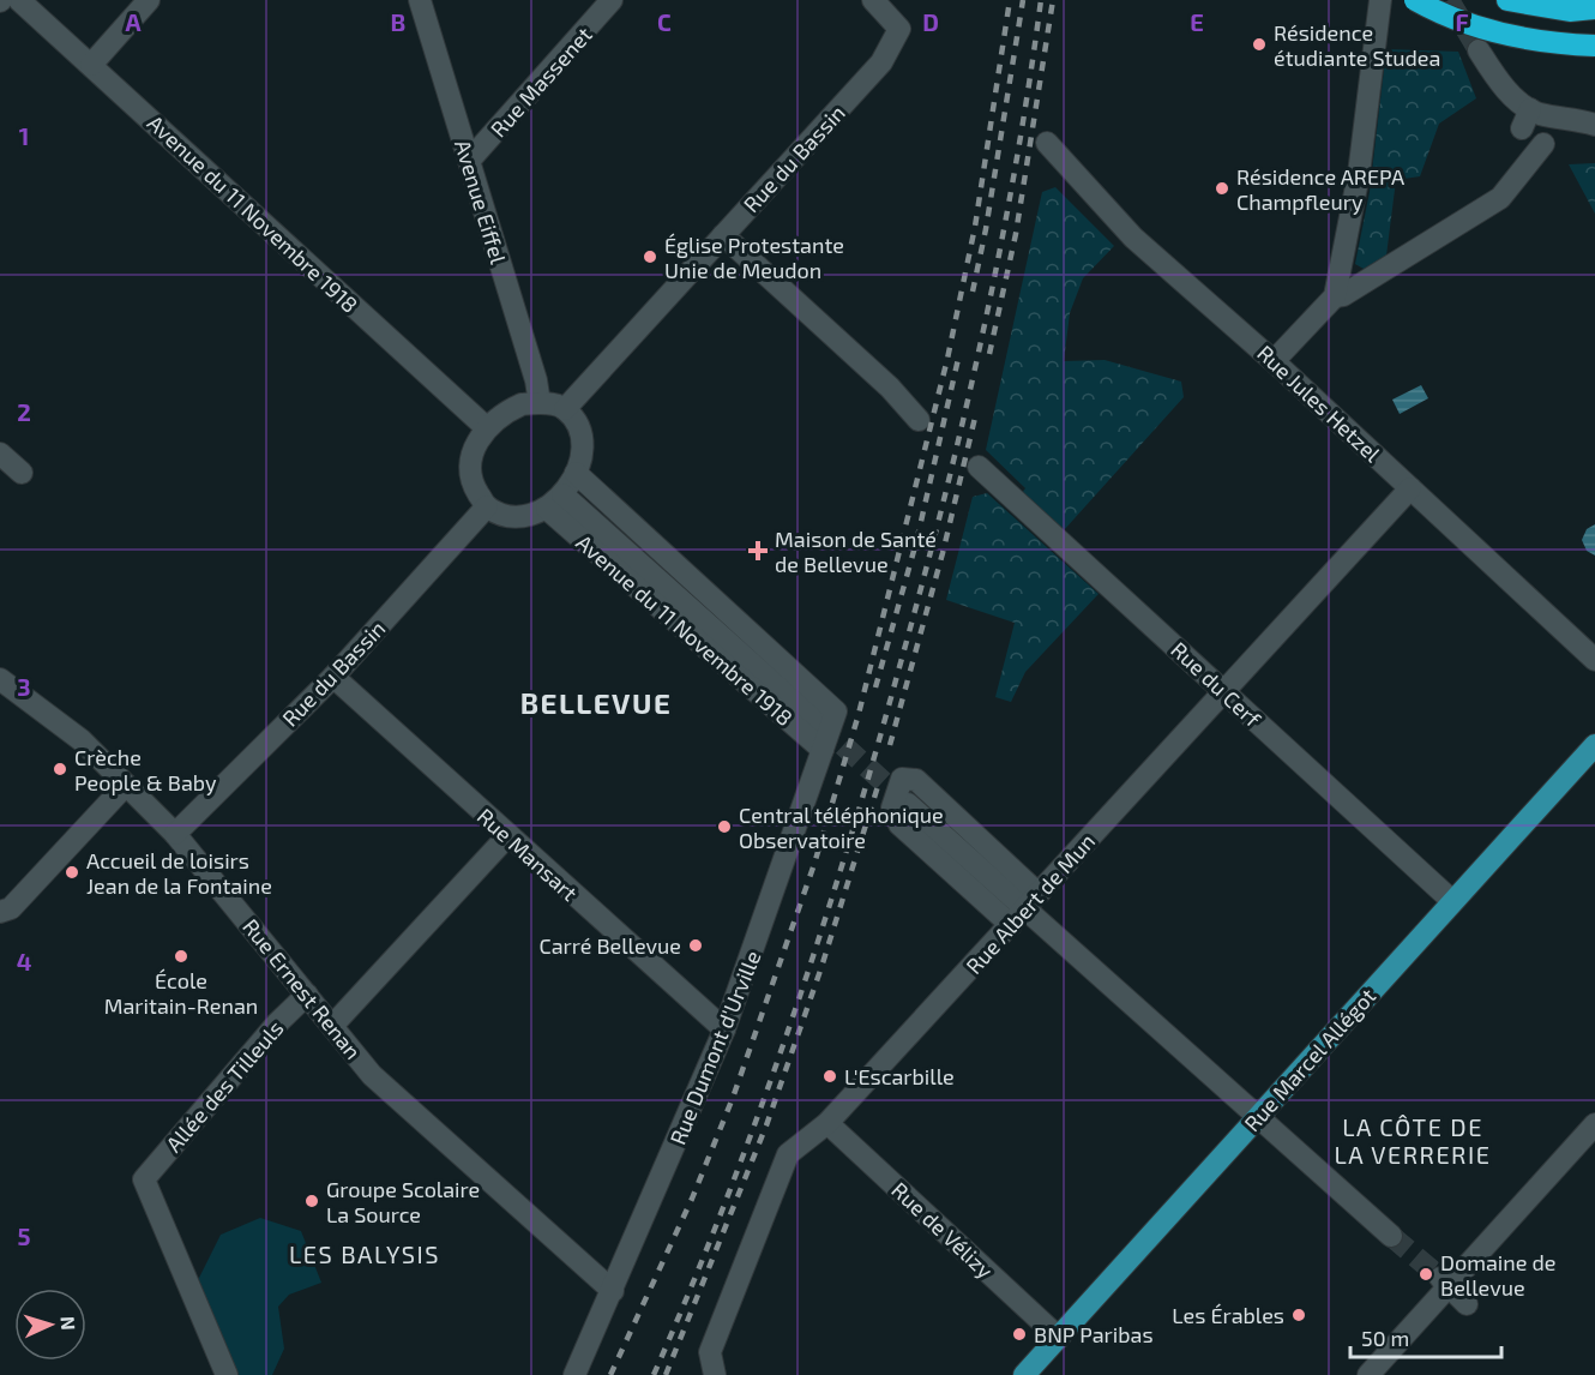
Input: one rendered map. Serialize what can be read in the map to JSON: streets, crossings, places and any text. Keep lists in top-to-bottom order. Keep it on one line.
{"streets":{"main road":["Rue Marcel Allégot"],"street":["Rue Massenet","Rue du Bassin","Avenue Eiffel","Avenue du 11 Novembre 1918","Rue Jules Hetzel","Rue du Cerf","Rue Mansart","Rue Albert de Mun","Rue Ernest Renan","Rue Dumont d'Urville","Allée des Tilleuls","Rue de Vélizy"]},"crossings":[["Rue Massenet","Avenue Eiffel"],["Rue du Bassin","Avenue Eiffel"],["Rue du Bassin","Avenue du 11 Novembre 1918"],["Rue du Bassin","Rue Mansart"],["Rue du Bassin","Rue Ernest Renan"],["Avenue Eiffel","Avenue du 11 Novembre 1918"],["Avenue du 11 Novembre 1918","Rue Dumont d'Urville"],["Rue Jules Hetzel","Rue Albert de Mun"],["Rue du Cerf","Rue Albert de Mun"],["Rue du Cerf","Rue Marcel Allégot"],["Rue Mansart","Rue Dumont d'Urville"],["Rue Albert de Mun","Rue de Vélizy"],["Rue Ernest Renan","Rue Dumont d'Urville"],["Rue Ernest Renan","Allée des Tilleuls"],["Rue Marcel Allégot","Rue de Vélizy"]],"districts":["BELLEVUE","LA CÔTE DE LA VERRERIE","LES BALYSIS"],"places":{"other":["Résidence étudiante Studea","Résidence AREPA Champfleury","Église Protestante Unie de Meudon","Crèche People & Baby","Central téléphonique Observatoire","Accueil de loisirs Jean de la Fontaine","Carré Bellevue","École Maritain-Renan","L'Escarbille","Groupe Scolaire La Source","Domaine de Bellevue","Les Érables","BNP Paribas"],"health":["Maison de Santé de Bellevue"]},"scale_bar":"50 m","north":"right","grid":{"columns":["A","B","C","D","E","F"],"rows":["1","2","3","4","5"]}}
